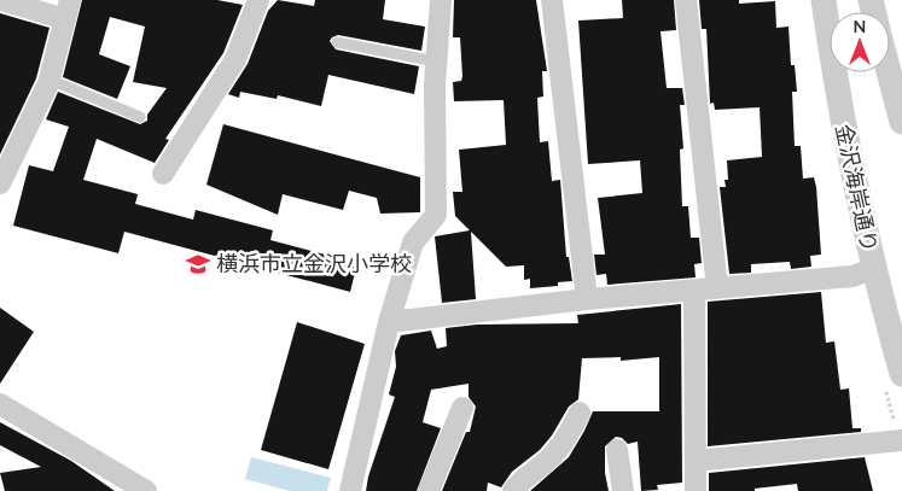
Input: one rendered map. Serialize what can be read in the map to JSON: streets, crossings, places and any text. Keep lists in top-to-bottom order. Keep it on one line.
{"streets":{"street":["金沢海岸通り"]},"places":{"school or university":["横浜市立金沢小学校"]},"north":"top"}
